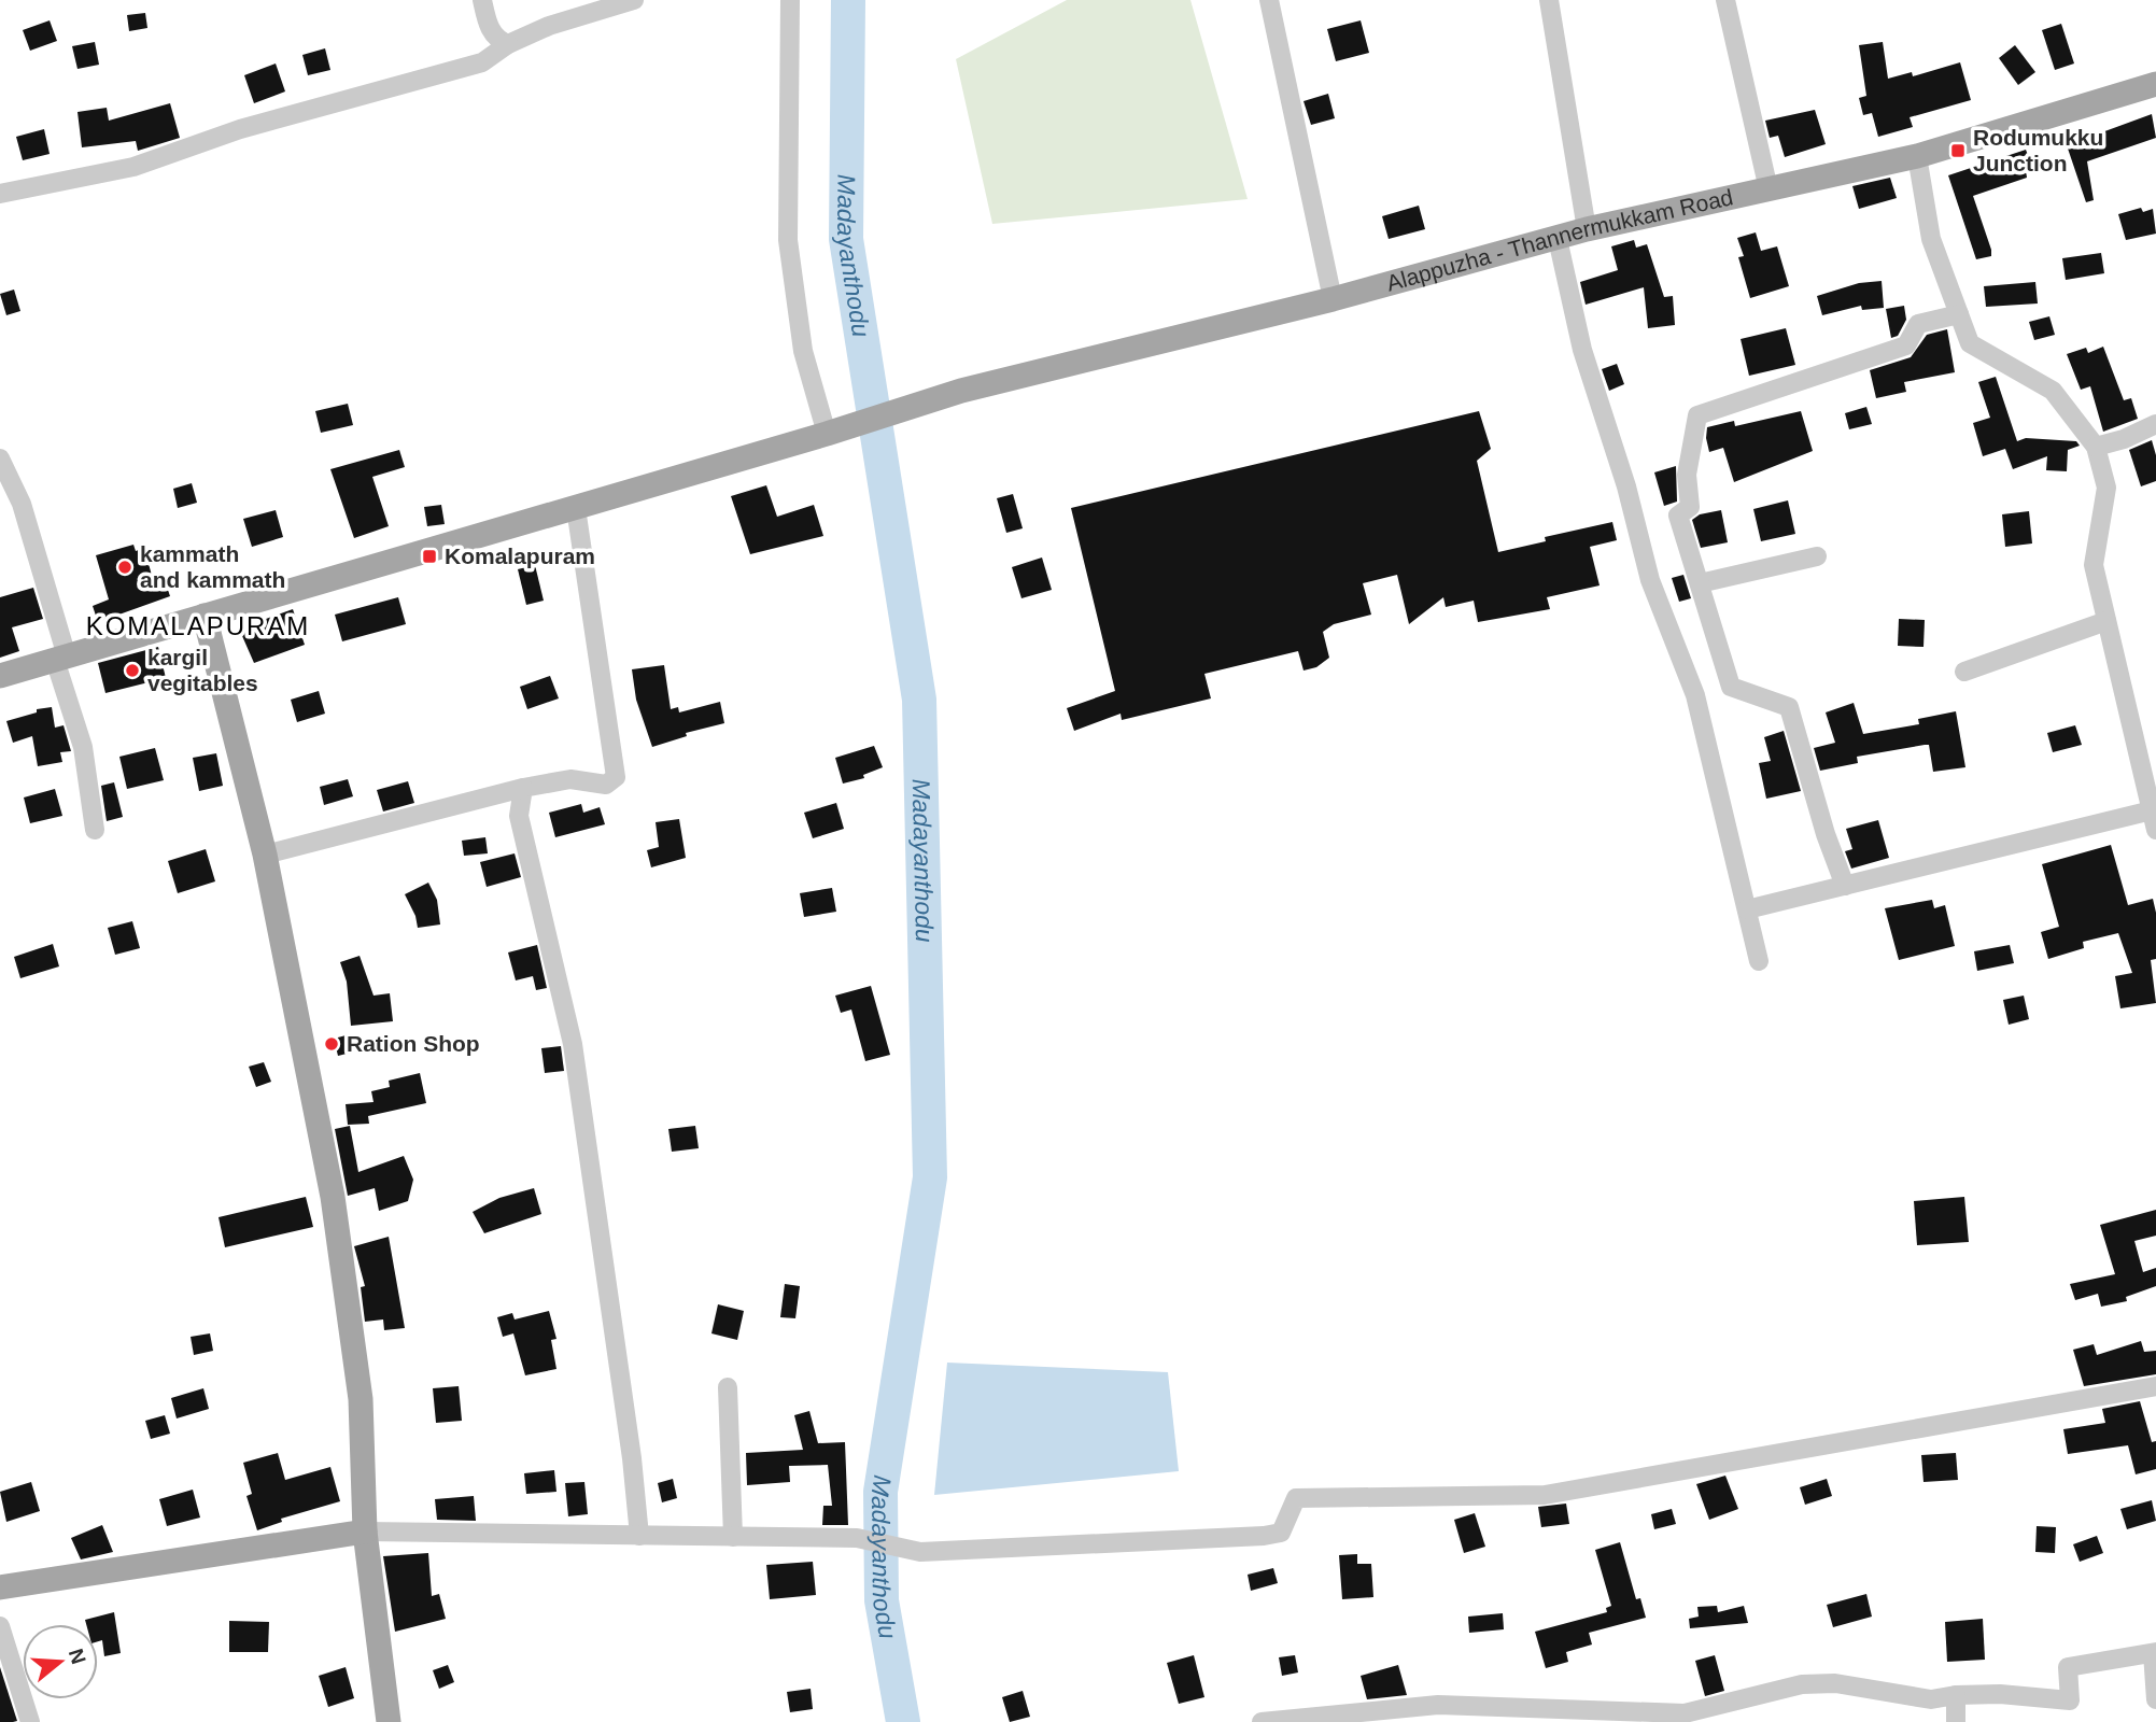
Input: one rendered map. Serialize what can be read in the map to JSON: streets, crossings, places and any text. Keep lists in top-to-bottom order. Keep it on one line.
{"streets":{"main road":["Alappuzha - Thannermukkam Road"]},"districts":["KOMALAPURAM"],"water":["Madayanthodu"],"places":{"transit":["Rodumukku Junction","Komalapuram"],"other":["kammath and kammath","kargil vegitables","Ration Shop"]},"north":"right"}
